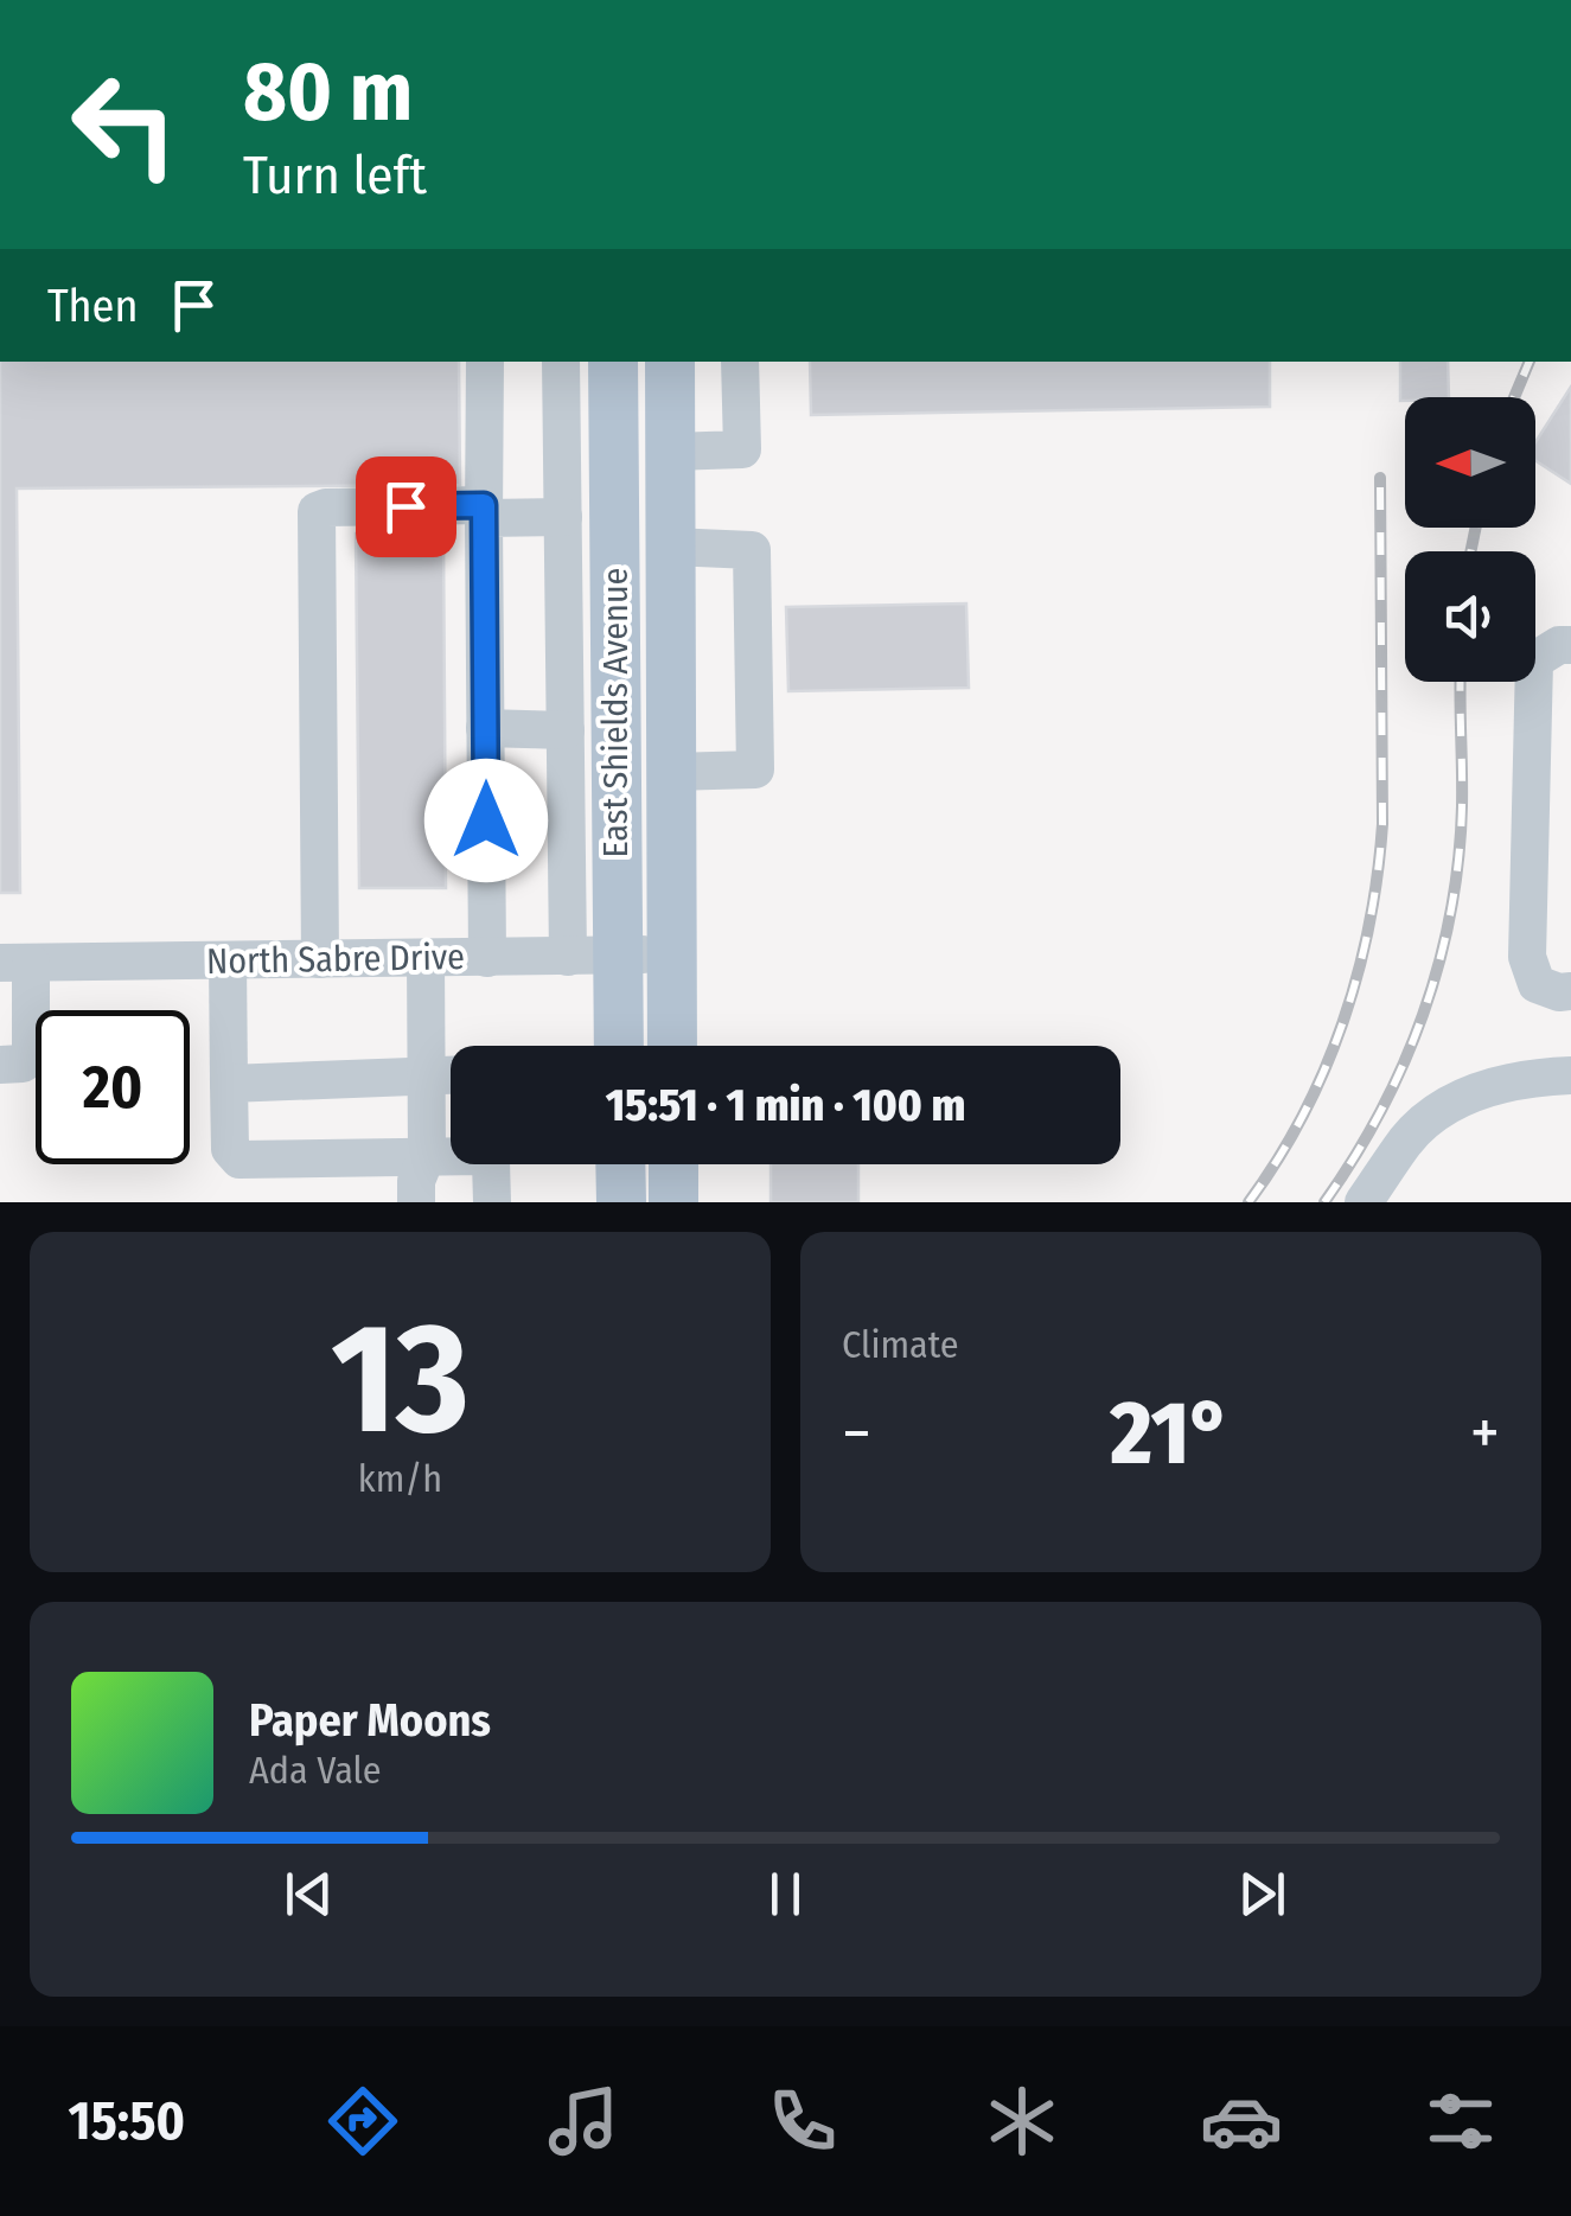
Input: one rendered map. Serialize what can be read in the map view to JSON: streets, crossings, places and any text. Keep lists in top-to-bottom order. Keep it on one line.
{"streets":{"main road":["East Shields Avenue"],"street":["North Sabre Drive"]},"crossings":[["East Shields Avenue","North Sabre Drive"]],"north":"left","page":{"turn":["80 m","Turn left"],"then":"Then","limit":"20","trip":"15:51 · 1 min · 100 m","tile":[["13","km/h"],"Climate"],"heat":["−","21°","+"],"song":["Paper Moons","Ada Vale"],"tabs":"15:50"}}
